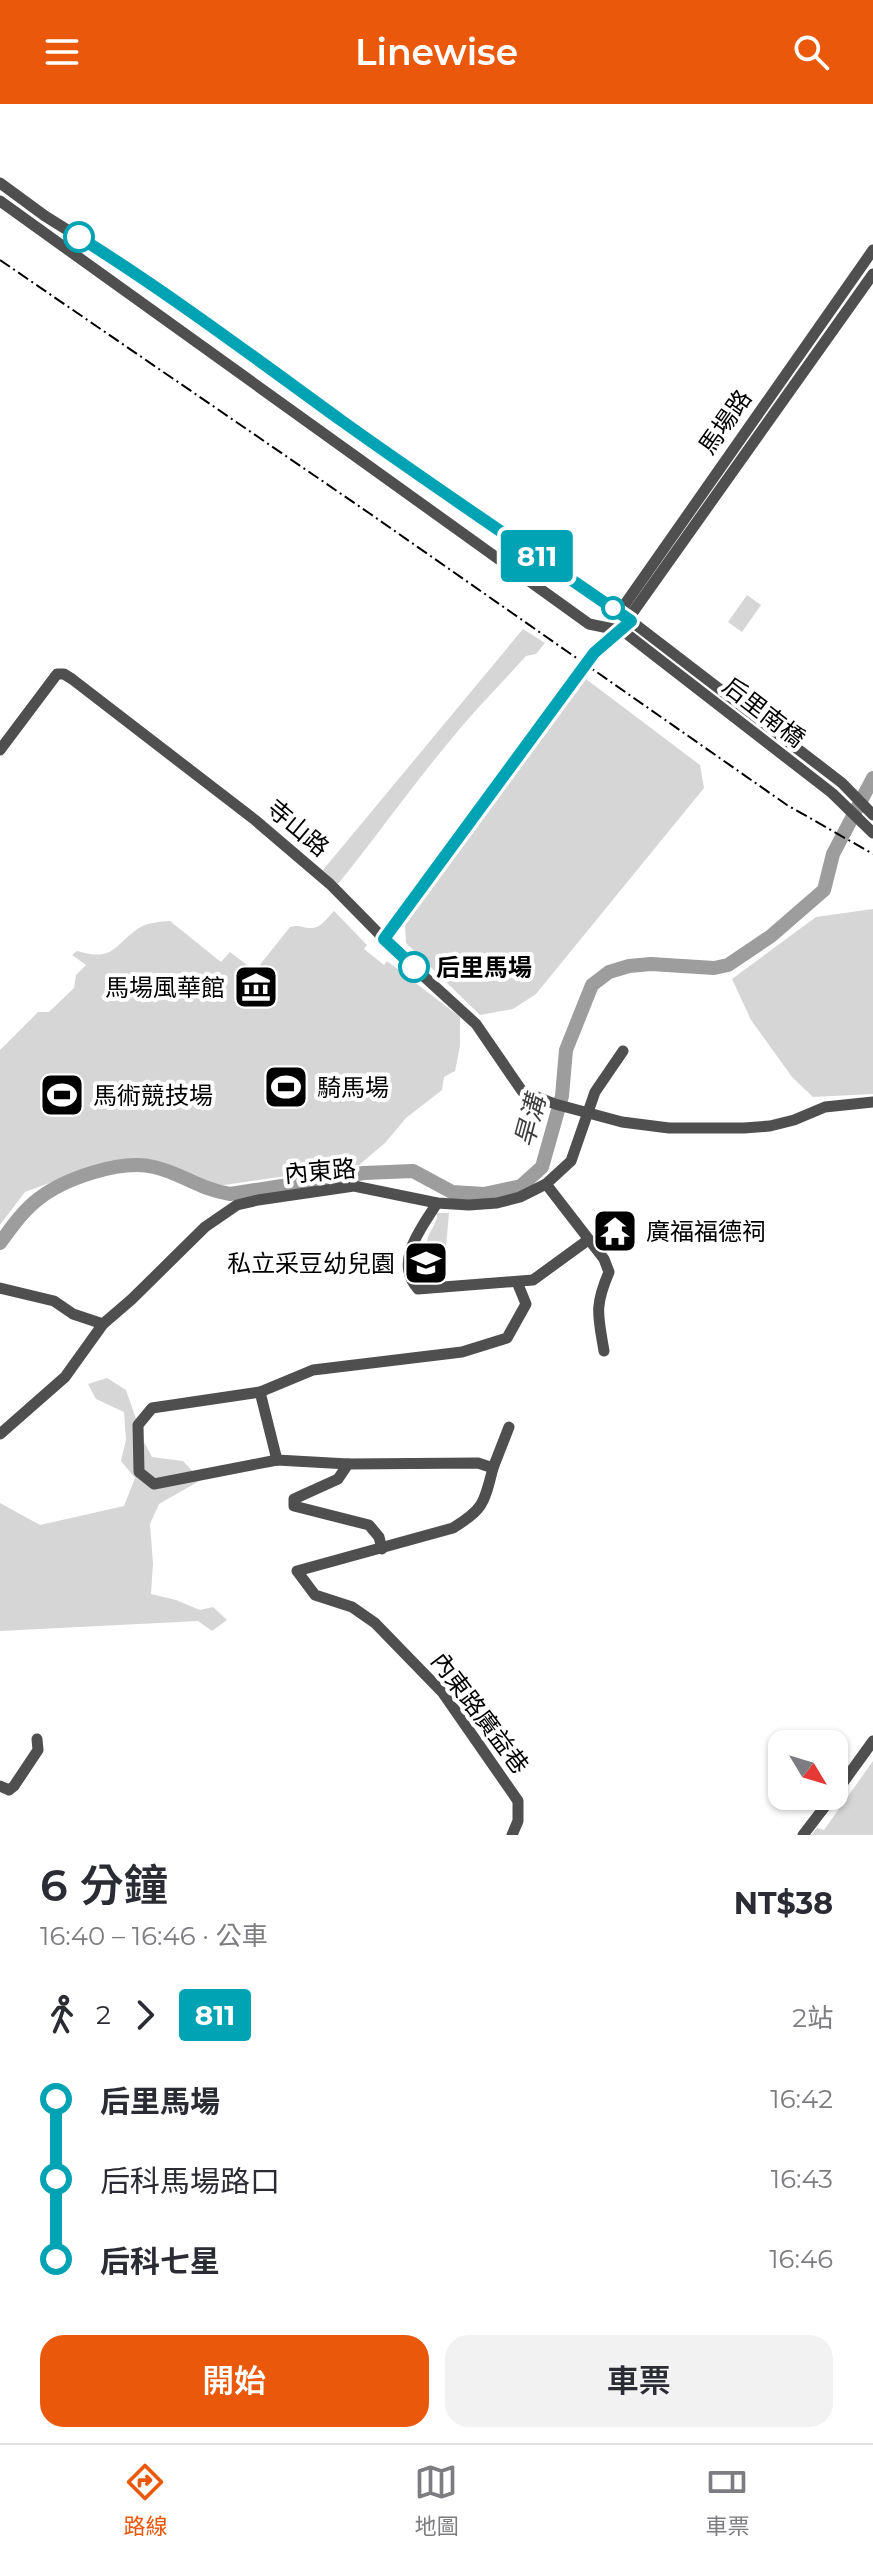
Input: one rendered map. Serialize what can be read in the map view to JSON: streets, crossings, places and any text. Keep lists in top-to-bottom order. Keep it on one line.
{"streets":{"street":["馬場路","后里南橋","寺山路","內東路","內東路廣益巷"]},"crossings":[["馬場路","后里南橋"],["馬場路","寺山路"],["寺山路","內東路"]],"water":["旱溝"],"places":{"other":["后里馬場"],"museum":["馬場風華館"],"sports":["騎馬場","馬術競技場"],"temple":["廣福福德祠"],"school or university":["私立采豆幼兒園"]},"lines":["bus line 811"],"north":"bottom right","page":{"header":"Linewise","on_map":"811","heading":["6 分鐘","16:40 – 16:46 · 公車","NT$38"],"legs":["2","811","2站"],"list":[{"name":"后里馬場","value":"16:42"},{"name":"后科馬場路口","value":"16:43"},{"name":"后科七星","value":"16:46"}],"buttons":["開始","車票"],"tabs":["路線","地圖","車票"]}}
